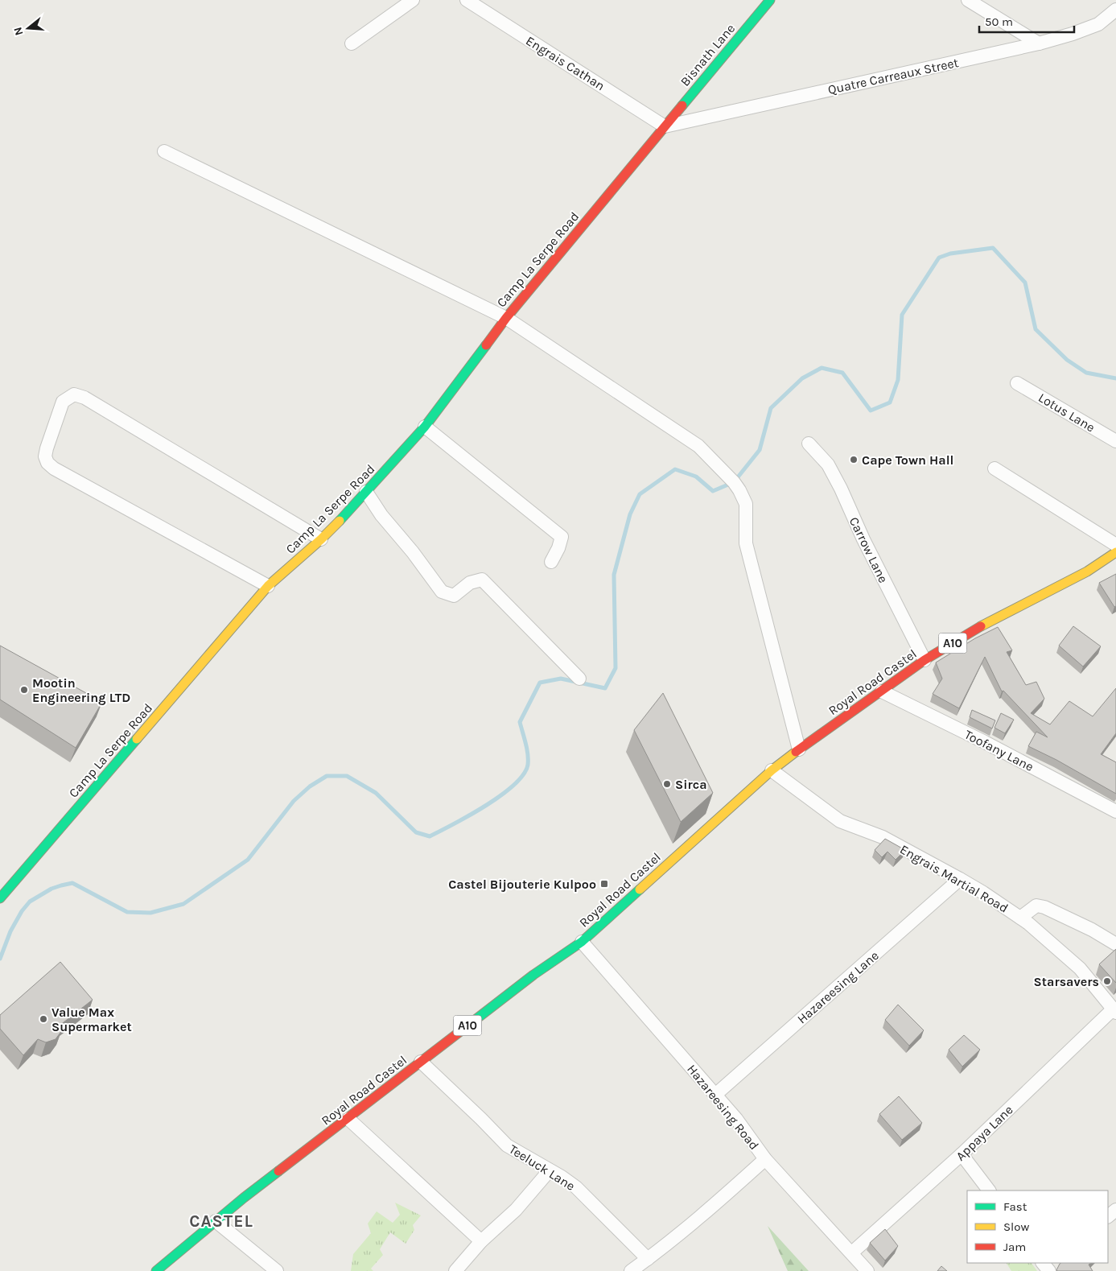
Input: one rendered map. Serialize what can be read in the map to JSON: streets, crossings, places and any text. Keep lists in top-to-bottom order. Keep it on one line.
{"streets":{"main road":["Bisnath Lane","Camp La Serpe Road","A10","Royal Road Castel"],"street":["Engrais Cathan","Quatre Carreaux Street","Lotus Lane","Carrow Lane","Toofany Lane","Engrais Martial Road","Hazareesing Lane","Hazareesing Road","Appaya Lane","Teeluck Lane"]},"crossings":[["Bisnath Lane","Engrais Cathan"],["Bisnath Lane","Quatre Carreaux Street"],["Bisnath Lane","Camp La Serpe Road"],["Engrais Cathan","Quatre Carreaux Street"],["Engrais Cathan","Camp La Serpe Road"],["Quatre Carreaux Street","Camp La Serpe Road"],["Carrow Lane","Royal Road Castel"],["Royal Road Castel","Toofany Lane"],["Royal Road Castel","Engrais Martial Road"],["Royal Road Castel","Hazareesing Road"],["Royal Road Castel","Teeluck Lane"],["Engrais Martial Road","Hazareesing Lane"],["Engrais Martial Road","Appaya Lane"],["Hazareesing Lane","Hazareesing Road"],["Hazareesing Road","Appaya Lane"]],"districts":["CASTEL"],"places":{"other":["Cape Town Hall","Mootin Engineering LTD","Sirca","Starsavers","Value Max Supermarket"],"transit":["Castel Bijouterie Kulpoo"]},"legend":["Fast","Slow","Jam"],"scale_bar":"50 m","north":"left"}
